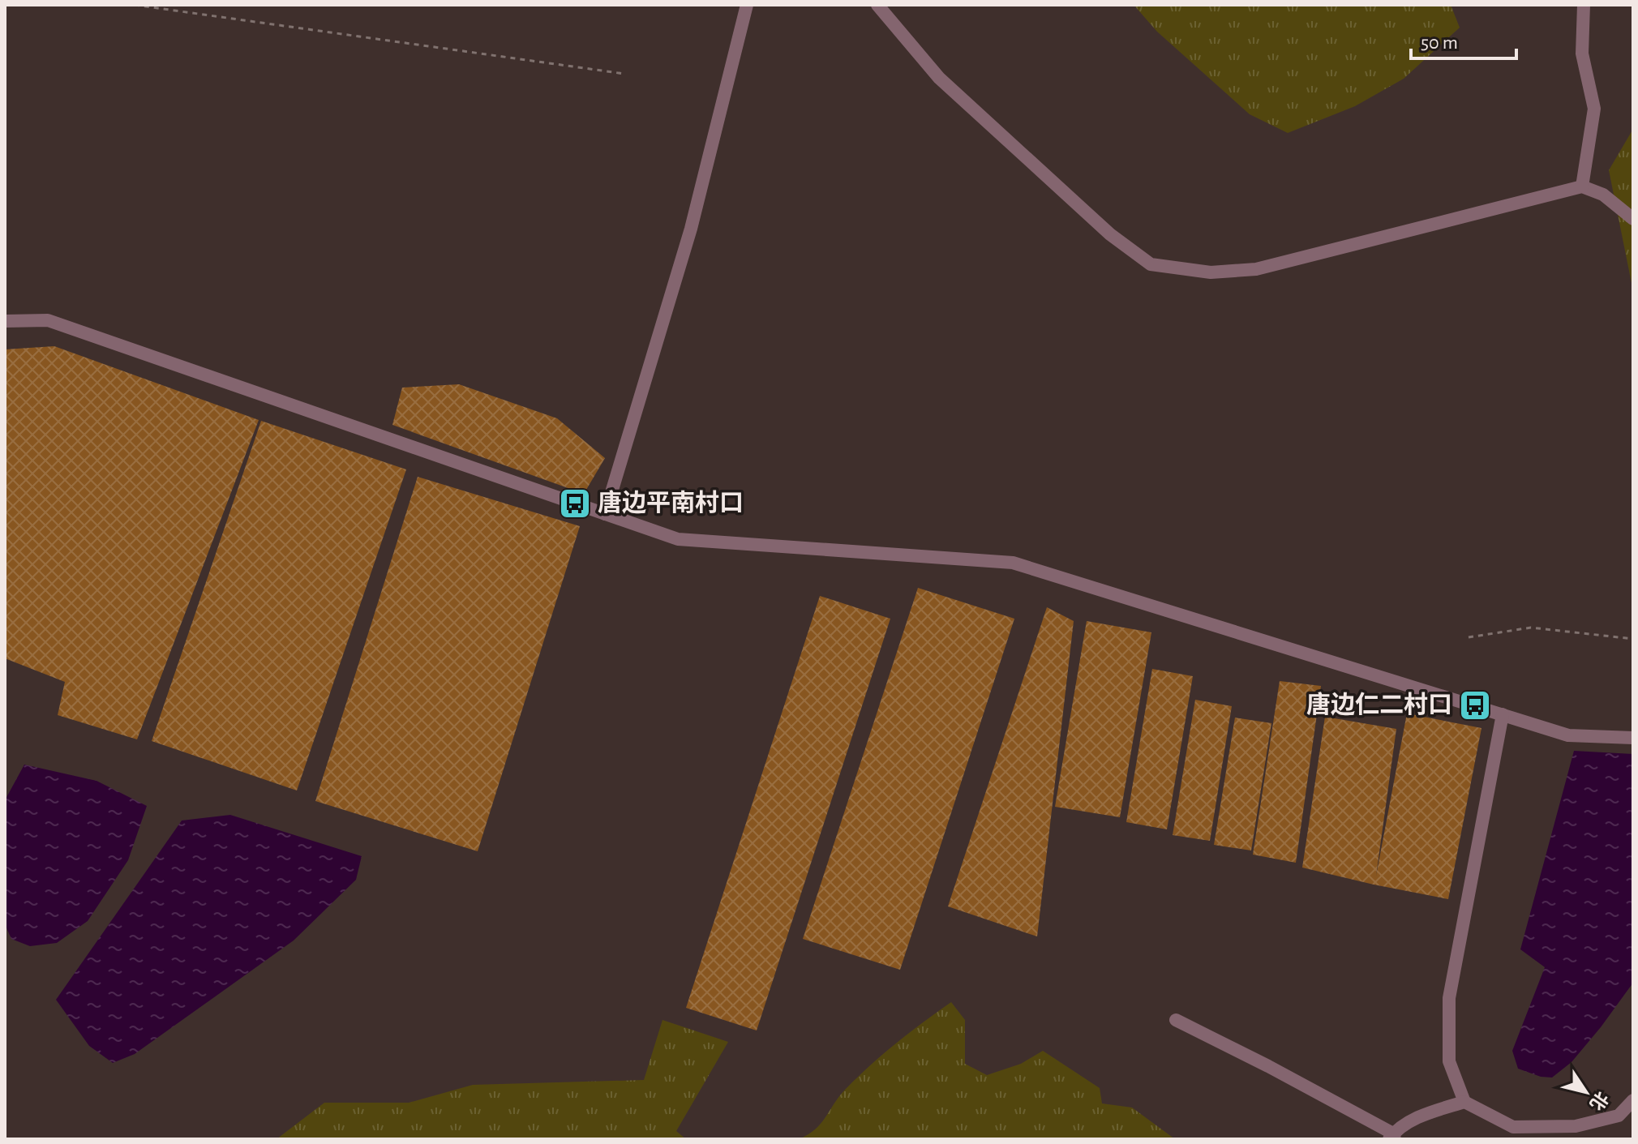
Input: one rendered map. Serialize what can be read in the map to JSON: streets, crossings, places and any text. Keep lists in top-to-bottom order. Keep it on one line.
{"places":{"bus stop":["唐边平南村口","唐边仁二村口"]},"scale_bar":"50 m","north":"bottom right"}
